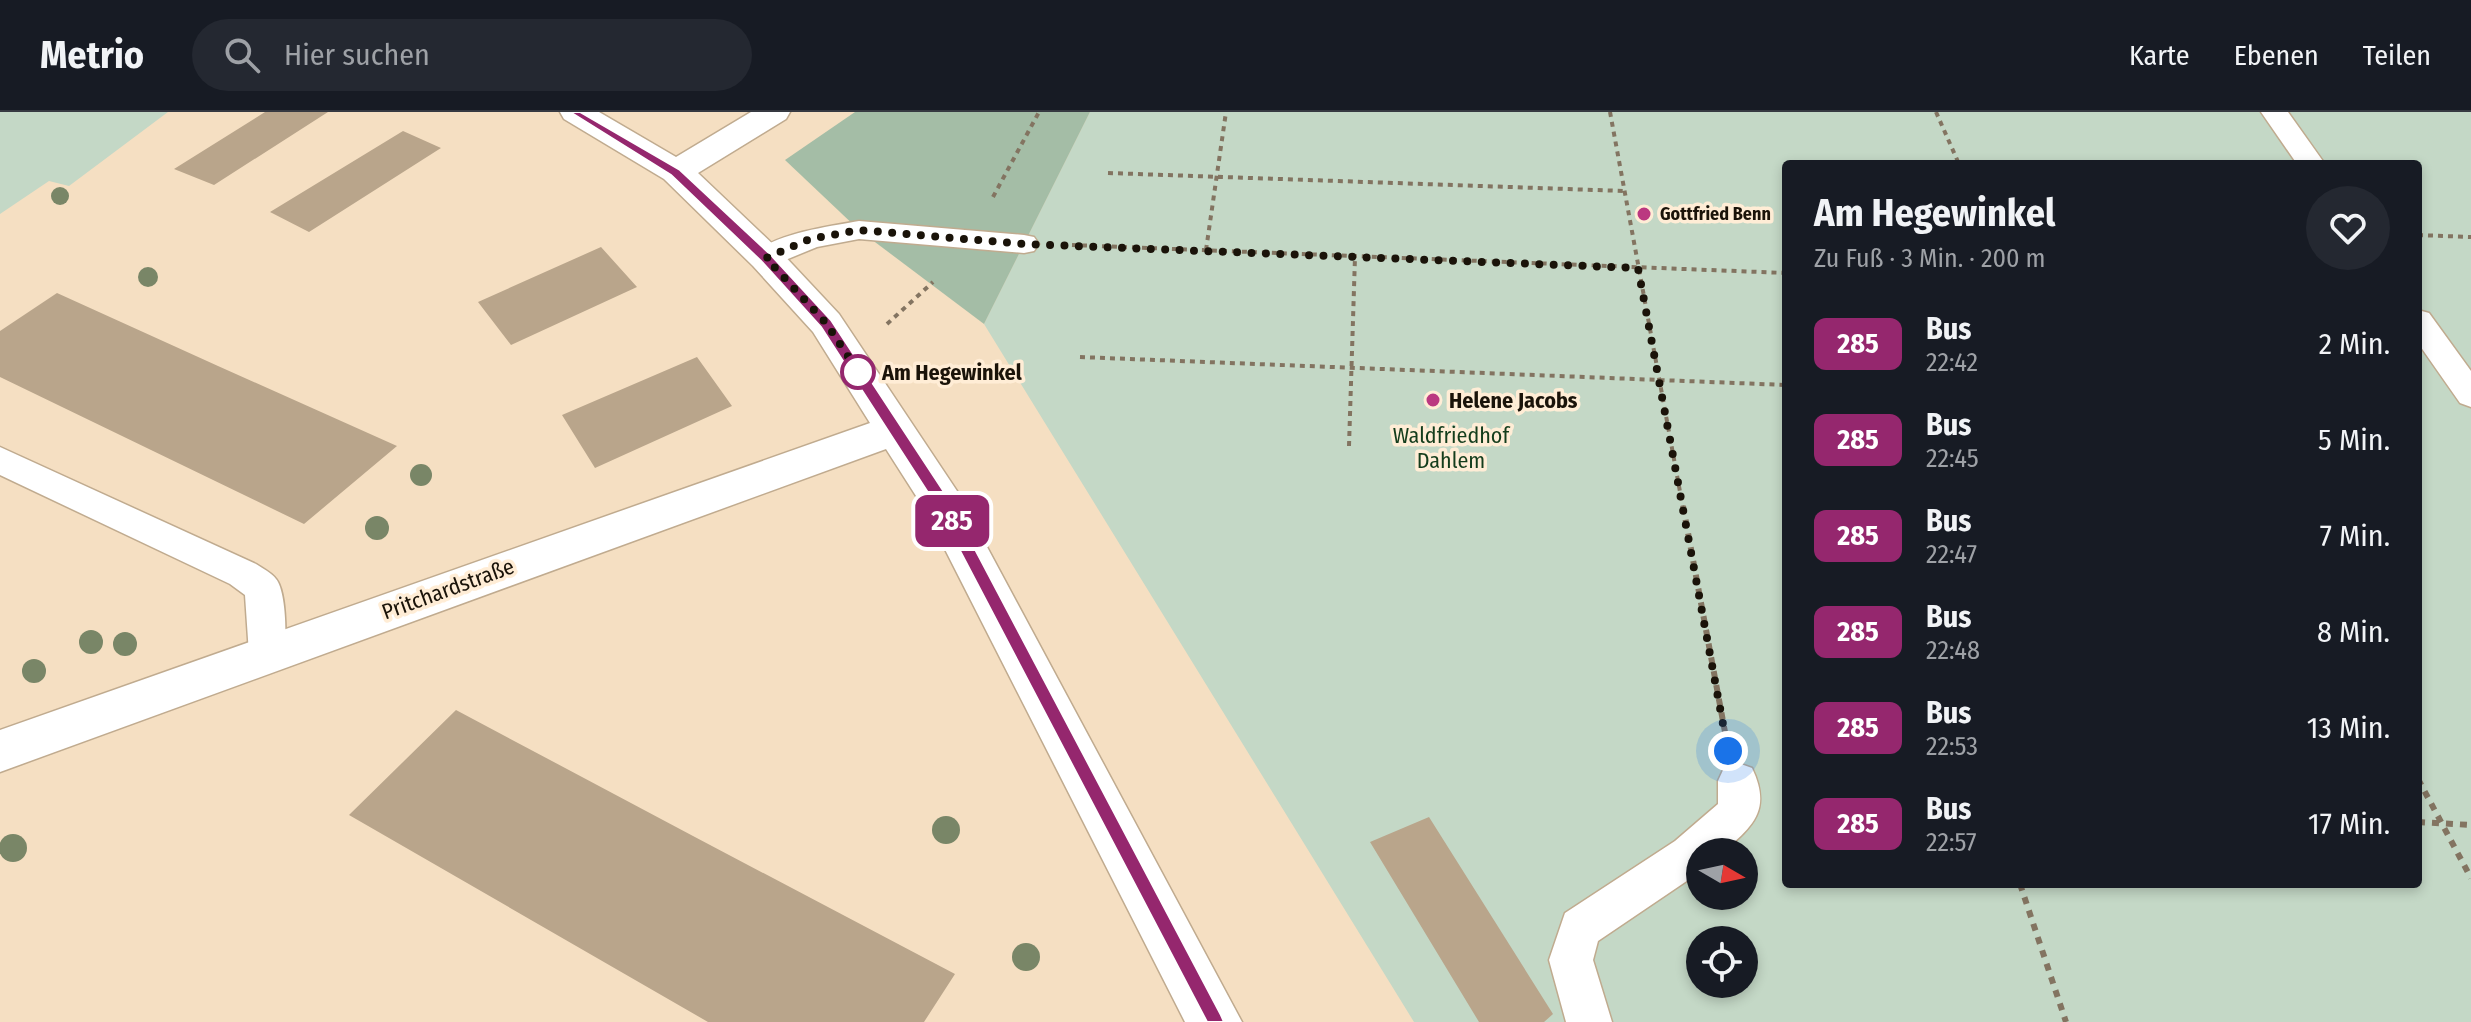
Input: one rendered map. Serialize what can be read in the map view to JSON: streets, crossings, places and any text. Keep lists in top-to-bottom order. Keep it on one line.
{"streets":{"street":["Pritchardstraße"]},"parks":["Waldfriedhof Dahlem"],"places":["Gottfried Benn","Am Hegewinkel","Helene Jacobs"],"lines":["bus line 285"],"north":"right","page":{"header":"Metrio","search":"Hier suchen","nav":["Karte","Ebenen","Teilen"],"on_map":"285","heading":["Am Hegewinkel","Zu Fuß · 3 Min. · 200 m"],"list":[{"mark":"285","name":"Bus","note":"22:42","value":"2 Min."},{"mark":"285","name":"Bus","note":"22:45","value":"5 Min."},{"mark":"285","name":"Bus","note":"22:47","value":"7 Min."},{"mark":"285","name":"Bus","note":"22:48","value":"8 Min."},{"mark":"285","name":"Bus","note":"22:53","value":"13 Min."},{"mark":"285","name":"Bus","note":"22:57","value":"17 Min."}]}}
